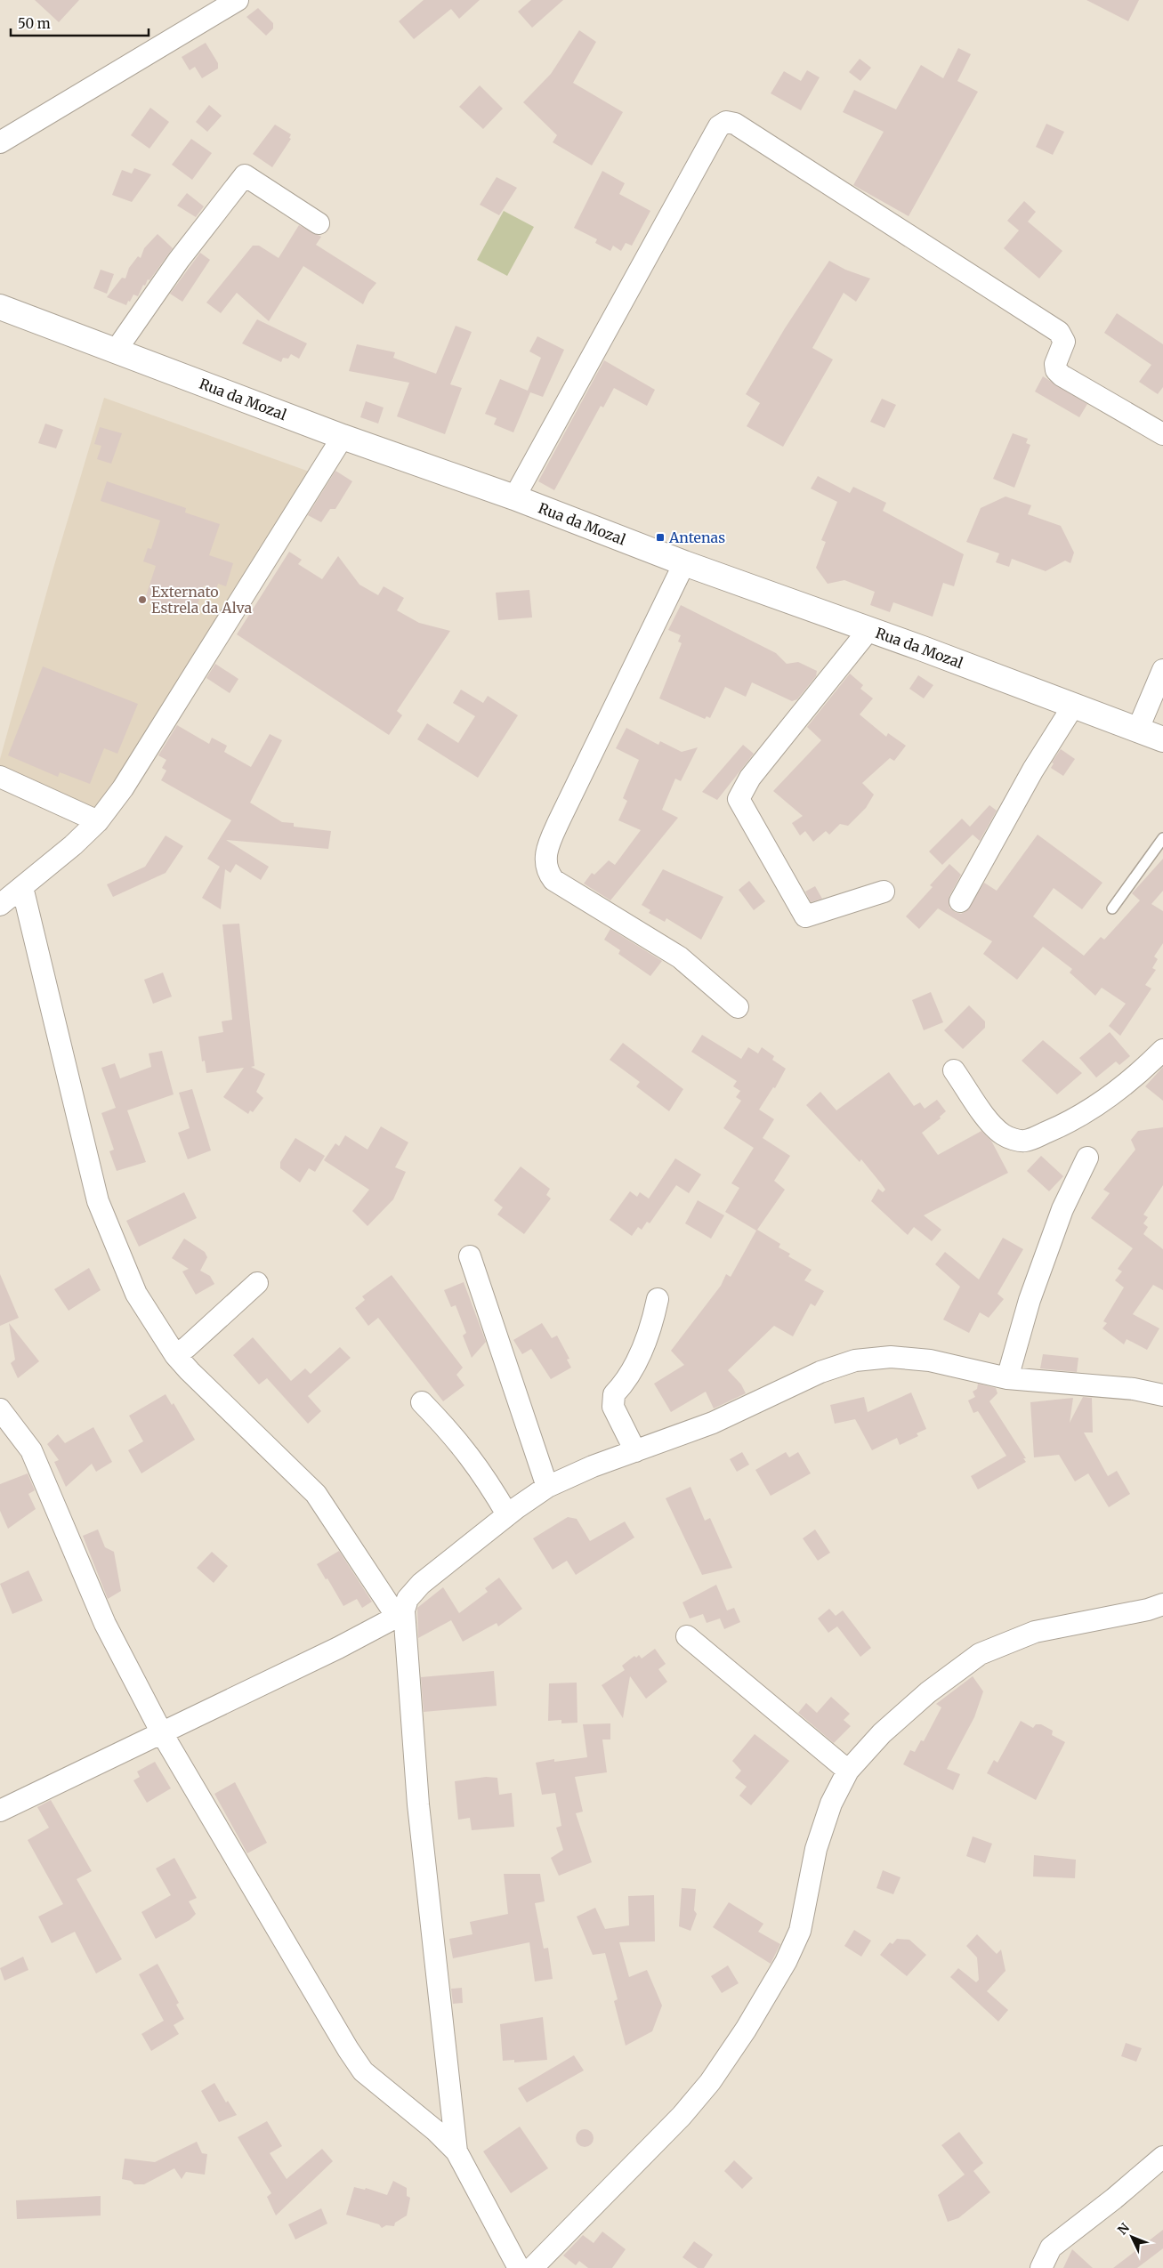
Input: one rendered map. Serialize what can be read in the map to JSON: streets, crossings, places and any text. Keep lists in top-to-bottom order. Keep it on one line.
{"streets":{"main road":["Rua da Mozal"]},"places":{"transit":["Antenas"],"other":["Externato Estrela da Alva"]},"scale_bar":"50 m","north":"top left"}
